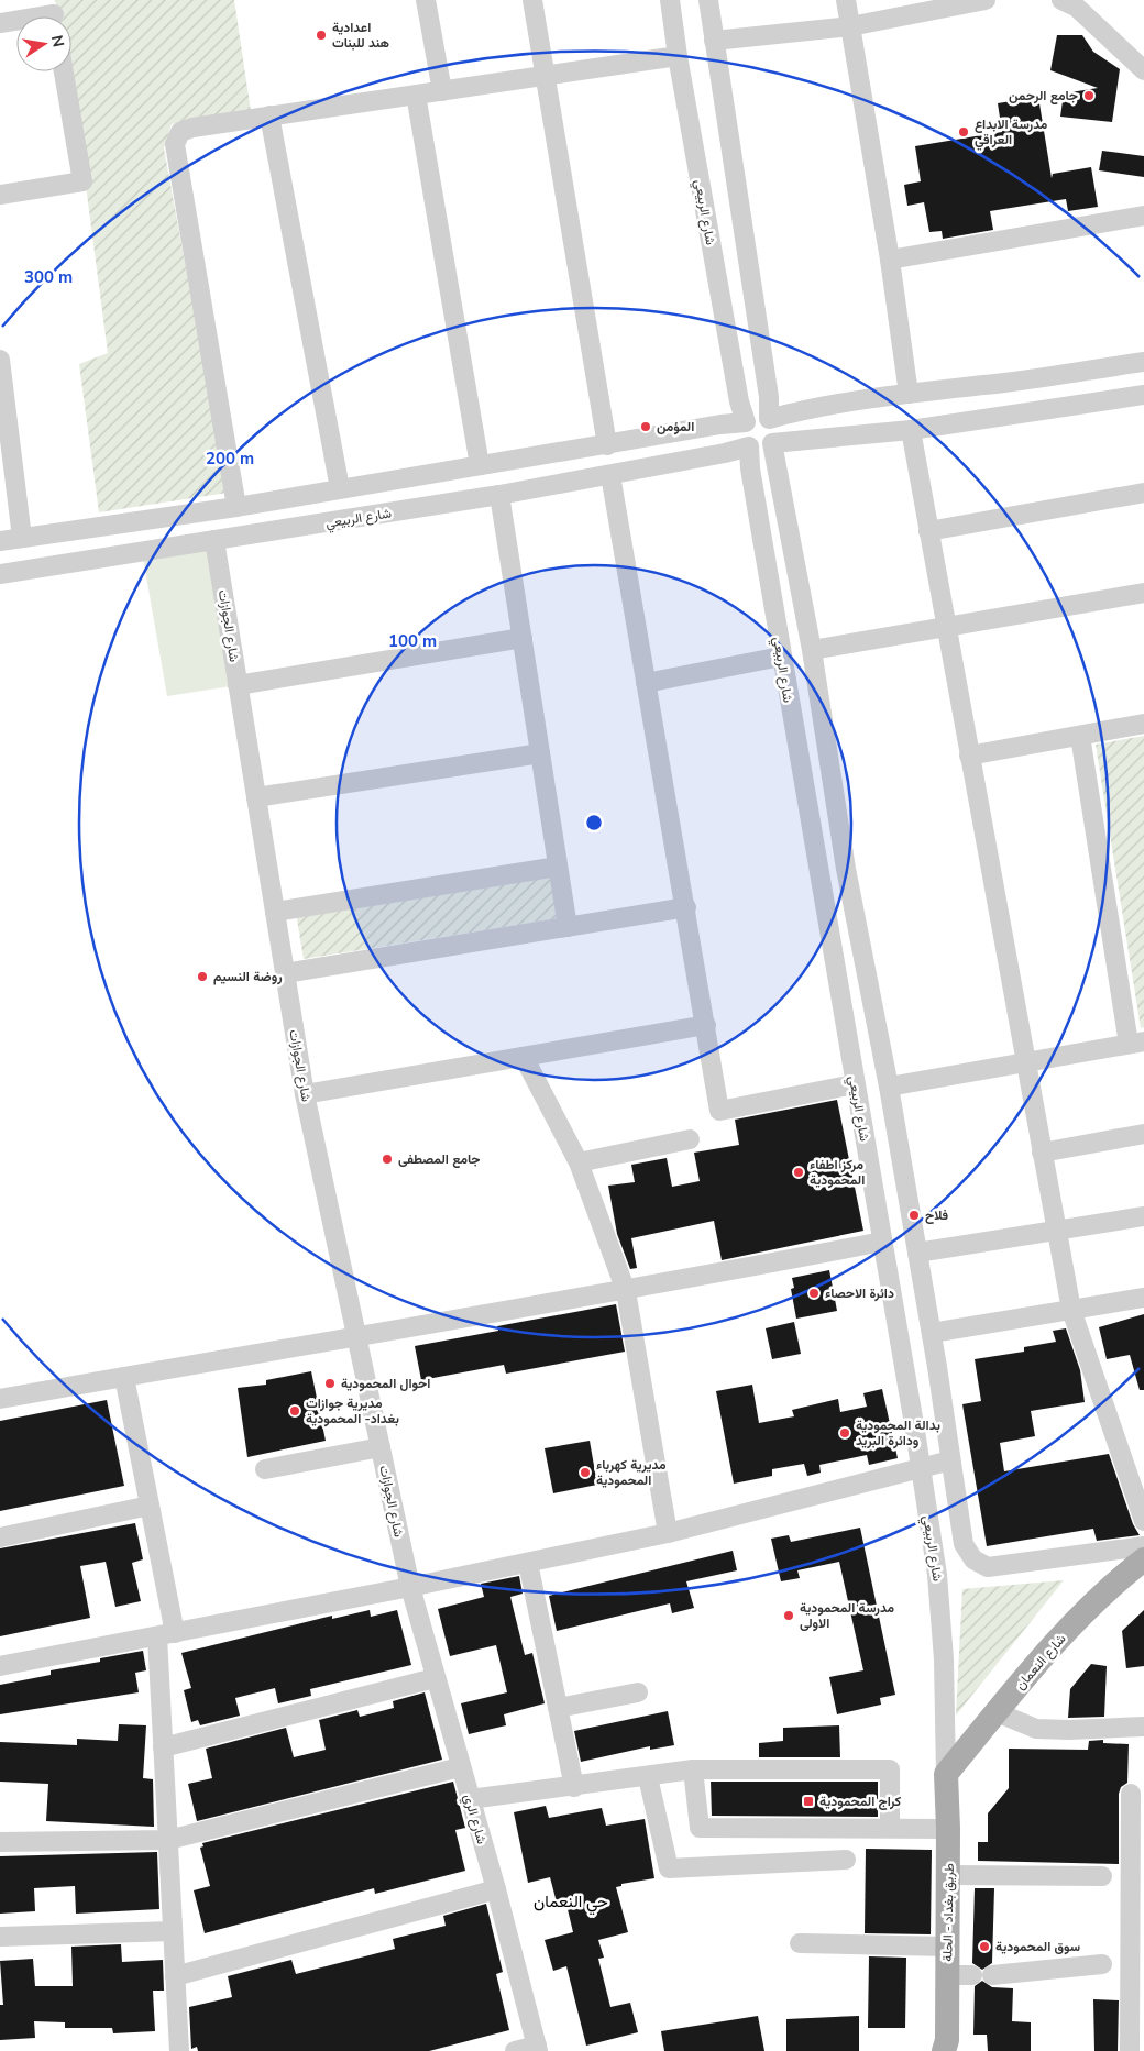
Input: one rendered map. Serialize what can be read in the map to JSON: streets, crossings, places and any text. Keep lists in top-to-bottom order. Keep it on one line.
{"streets":{"main road":["شارع النعمان","طريق بغداد - الحلة"],"street":["شارع الربيعي","شارع الجوازات","شارع الري"]},"crossings":[["شارع الربيعي","شارع الجوازات"],["شارع الربيعي","شارع النعمان"],["شارع الربيعي","طريق بغداد - الحلة"],["شارع الجوازات","شارع الري"],["شارع النعمان","طريق بغداد - الحلة"]],"districts":["حي النعمان"],"places":{"other":["اعدادية هند للبنات","جامع الرحمن","مدرسة الابداع العراقي","المؤمن","روضة النسيم","جامع المصطفى","مركز اطفاء المحمودية","فلاح","دائرة الاحصاء","احوال المحمودية","مديرية جوازات بغداد- المحمودية","بدالة المحمودية ودائرة البريد","مديرية كهرباء المحمودية","مدرسة المحمودية الاولى","سوق المحمودية"],"transit":["كراج المحمودية"]},"north":"right","rings":["300 m","200 m","100 m"]}
